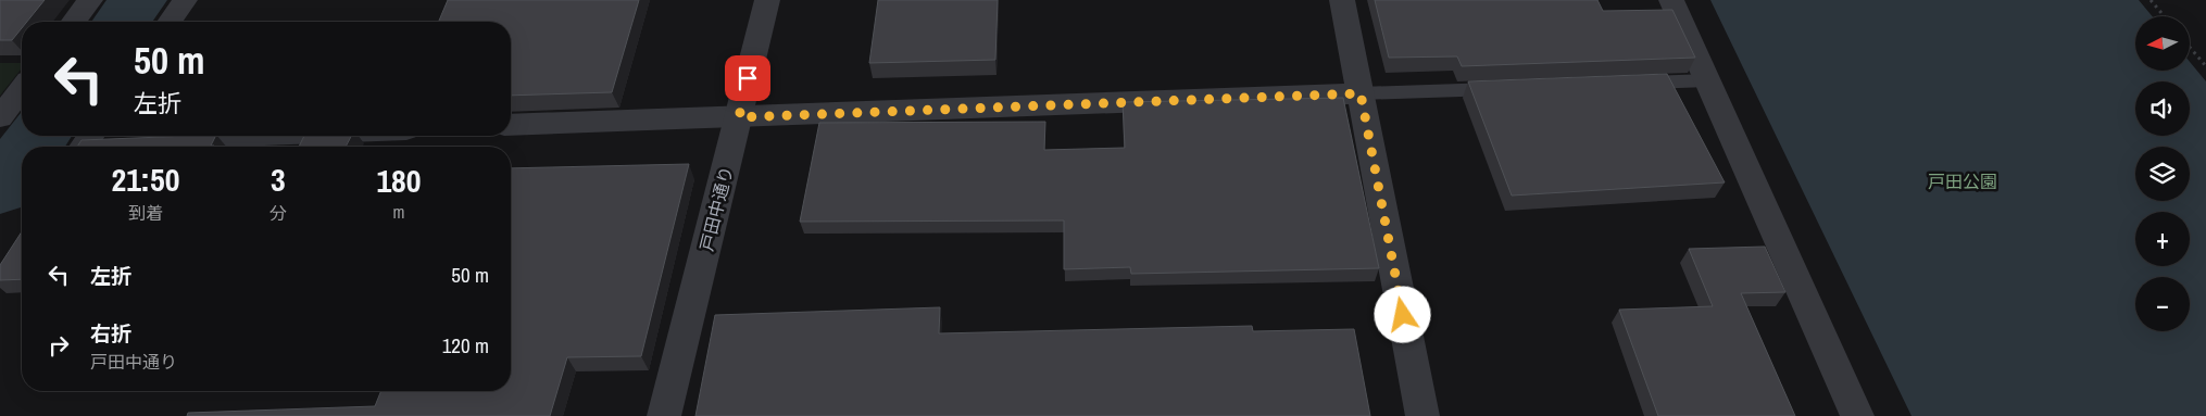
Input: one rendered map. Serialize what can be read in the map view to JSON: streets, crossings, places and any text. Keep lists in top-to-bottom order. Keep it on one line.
{"streets":{"street":["戸田中通り"]},"parks":["戸田公園"],"north":"left","page":{"map_buttons":["+","−"],"turn":["50 m","左折"],"eta":["21:50","到着","3","分","180","m"],"list":[{"name":"左折","value":"50 m"},{"name":"右折","note":"戸田中通り","value":"120 m"}]}}
